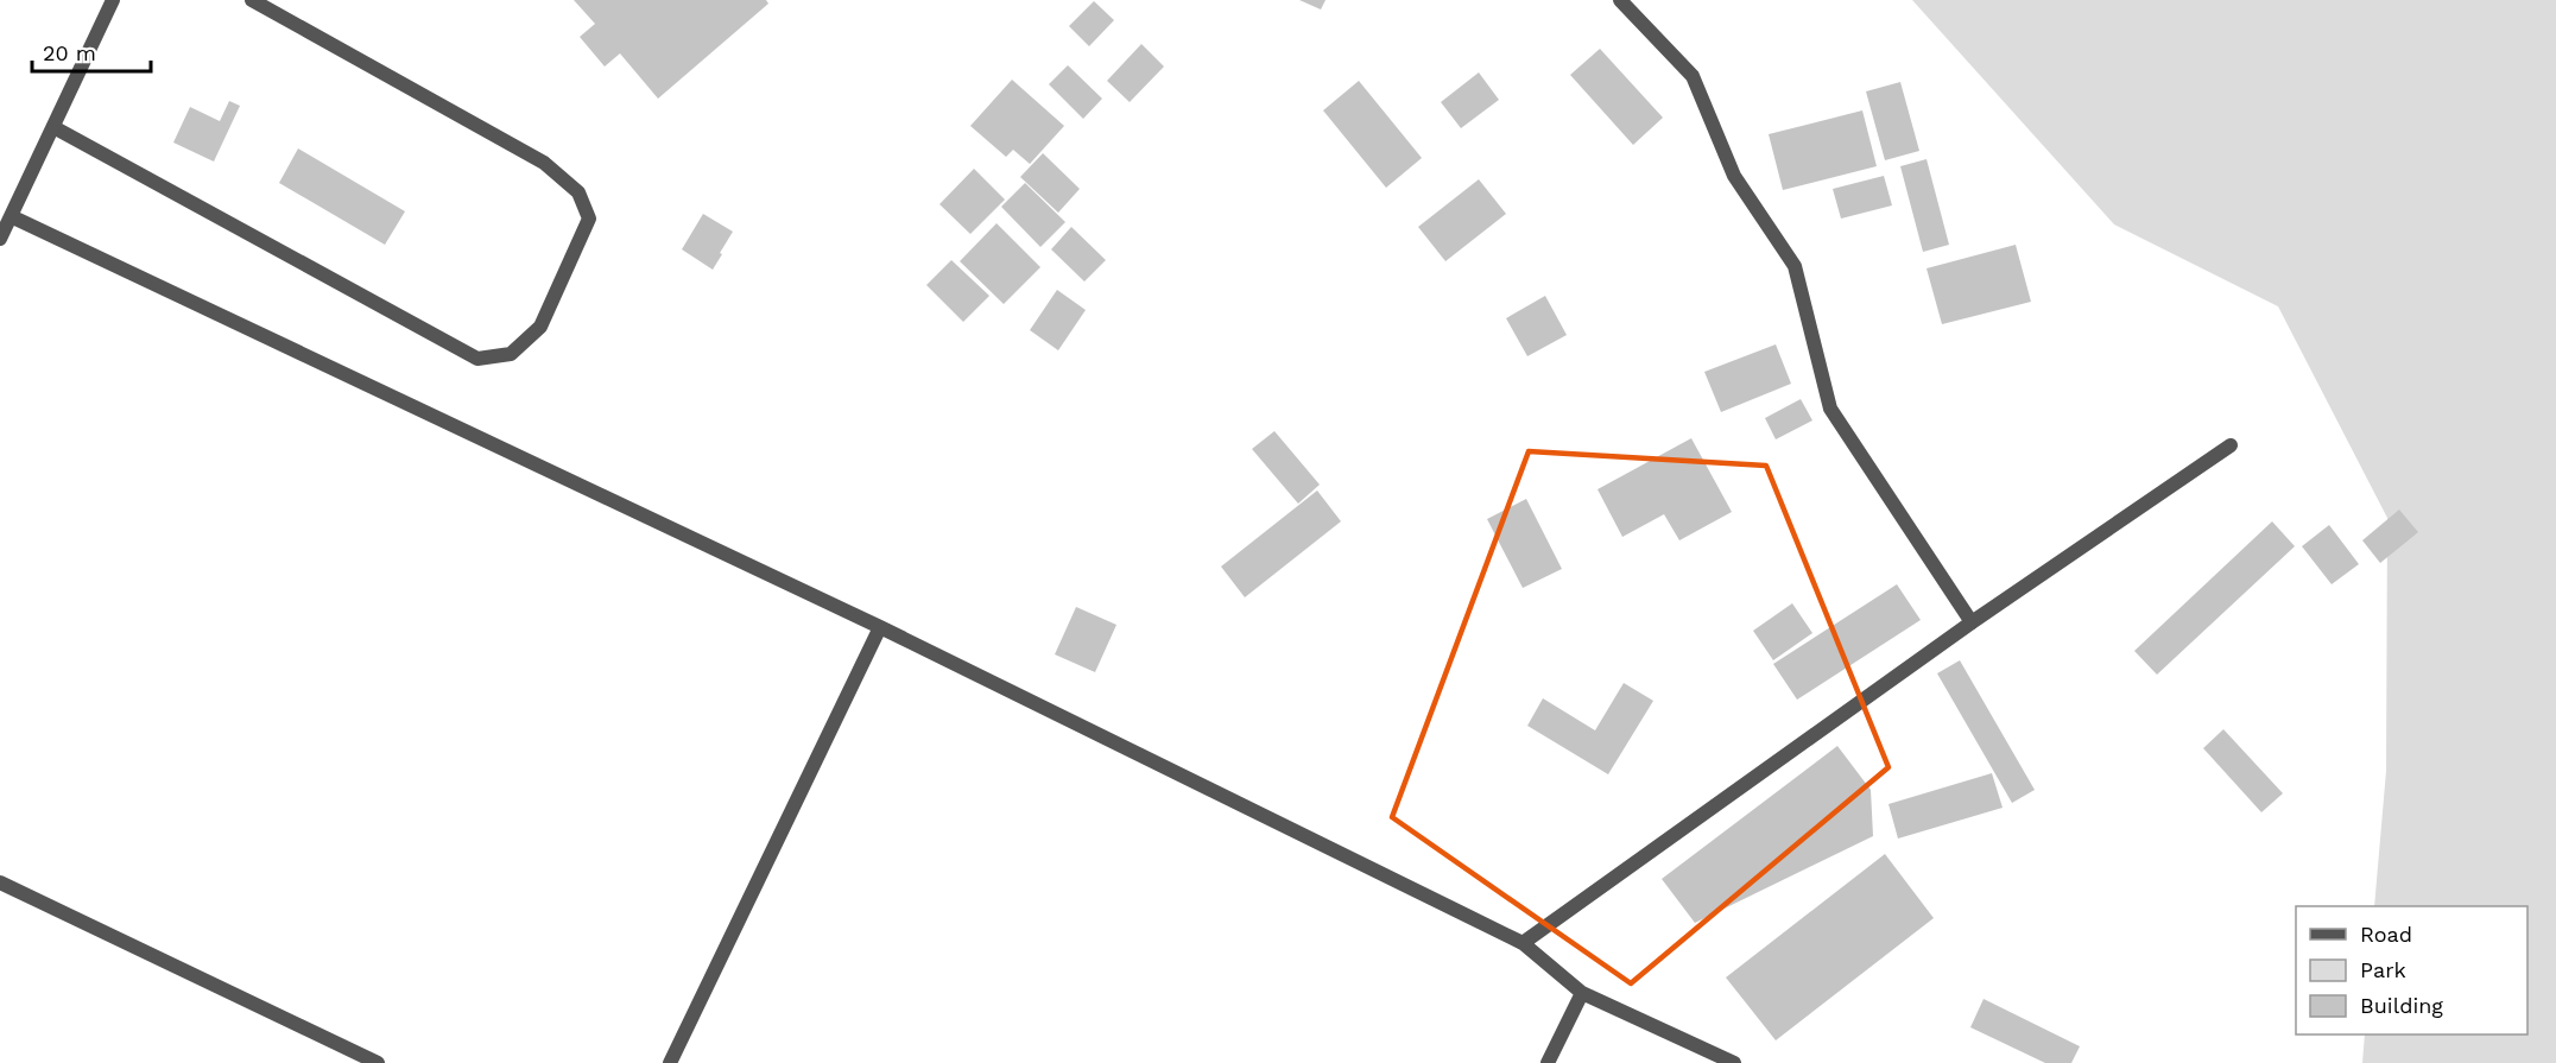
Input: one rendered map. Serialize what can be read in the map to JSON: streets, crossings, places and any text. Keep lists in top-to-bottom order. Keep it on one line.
{"legend":["Road","Park","Building"],"scale_bar":"20 m"}
